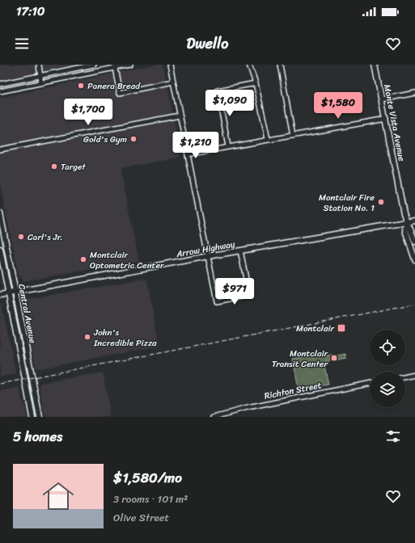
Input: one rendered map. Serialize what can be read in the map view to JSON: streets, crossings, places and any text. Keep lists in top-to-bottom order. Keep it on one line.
{"streets":{"main road":["Monte Vista Avenue","Arrow Highway","Central Avenue"],"street":["Richton Street"]},"crossings":[["Monte Vista Avenue","Arrow Highway"],["Arrow Highway","Central Avenue"]],"places":{"other":["Panera Bread","Gold's Gym","Target","Montclair Fire Station No. 1","Carl's Jr.","Montclair Optometric Center","John's Incredible Pizza"],"transit":["Montclair","Montclair Transit Center"]},"page":{"status":"17:10","header":"Dwello","price":["$1,090","$1,580","$1,700","$1,210","$971"],"heading":"5 homes","list":[{"name":"$1,580/mo","note":"3 rooms · 101 m² · Olive Street"}]}}
